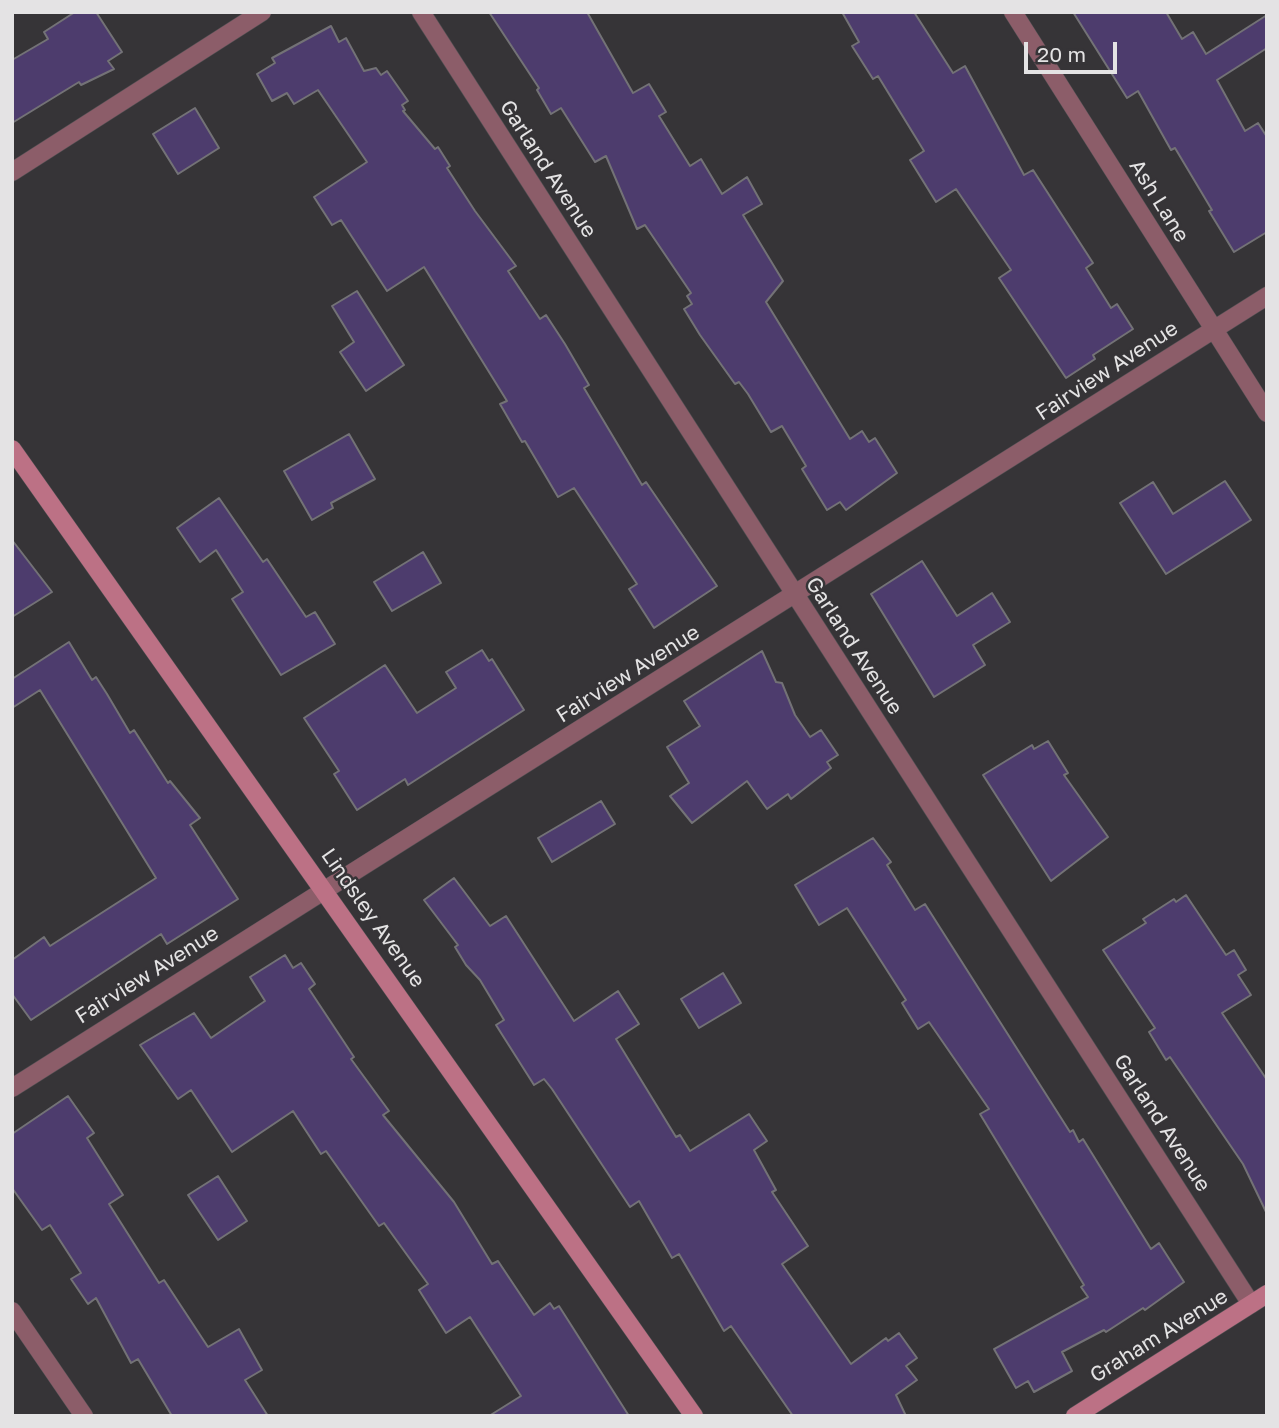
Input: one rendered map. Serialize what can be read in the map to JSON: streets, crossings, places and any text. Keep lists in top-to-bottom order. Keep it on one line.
{"streets":{"street":["Garland Avenue","Ash Lane","Fairview Avenue","Lindsley Avenue","Graham Avenue"]},"crossings":[["Garland Avenue","Fairview Avenue"],["Garland Avenue","Graham Avenue"],["Ash Lane","Fairview Avenue"],["Fairview Avenue","Lindsley Avenue"]],"scale_bar":"20 m"}
